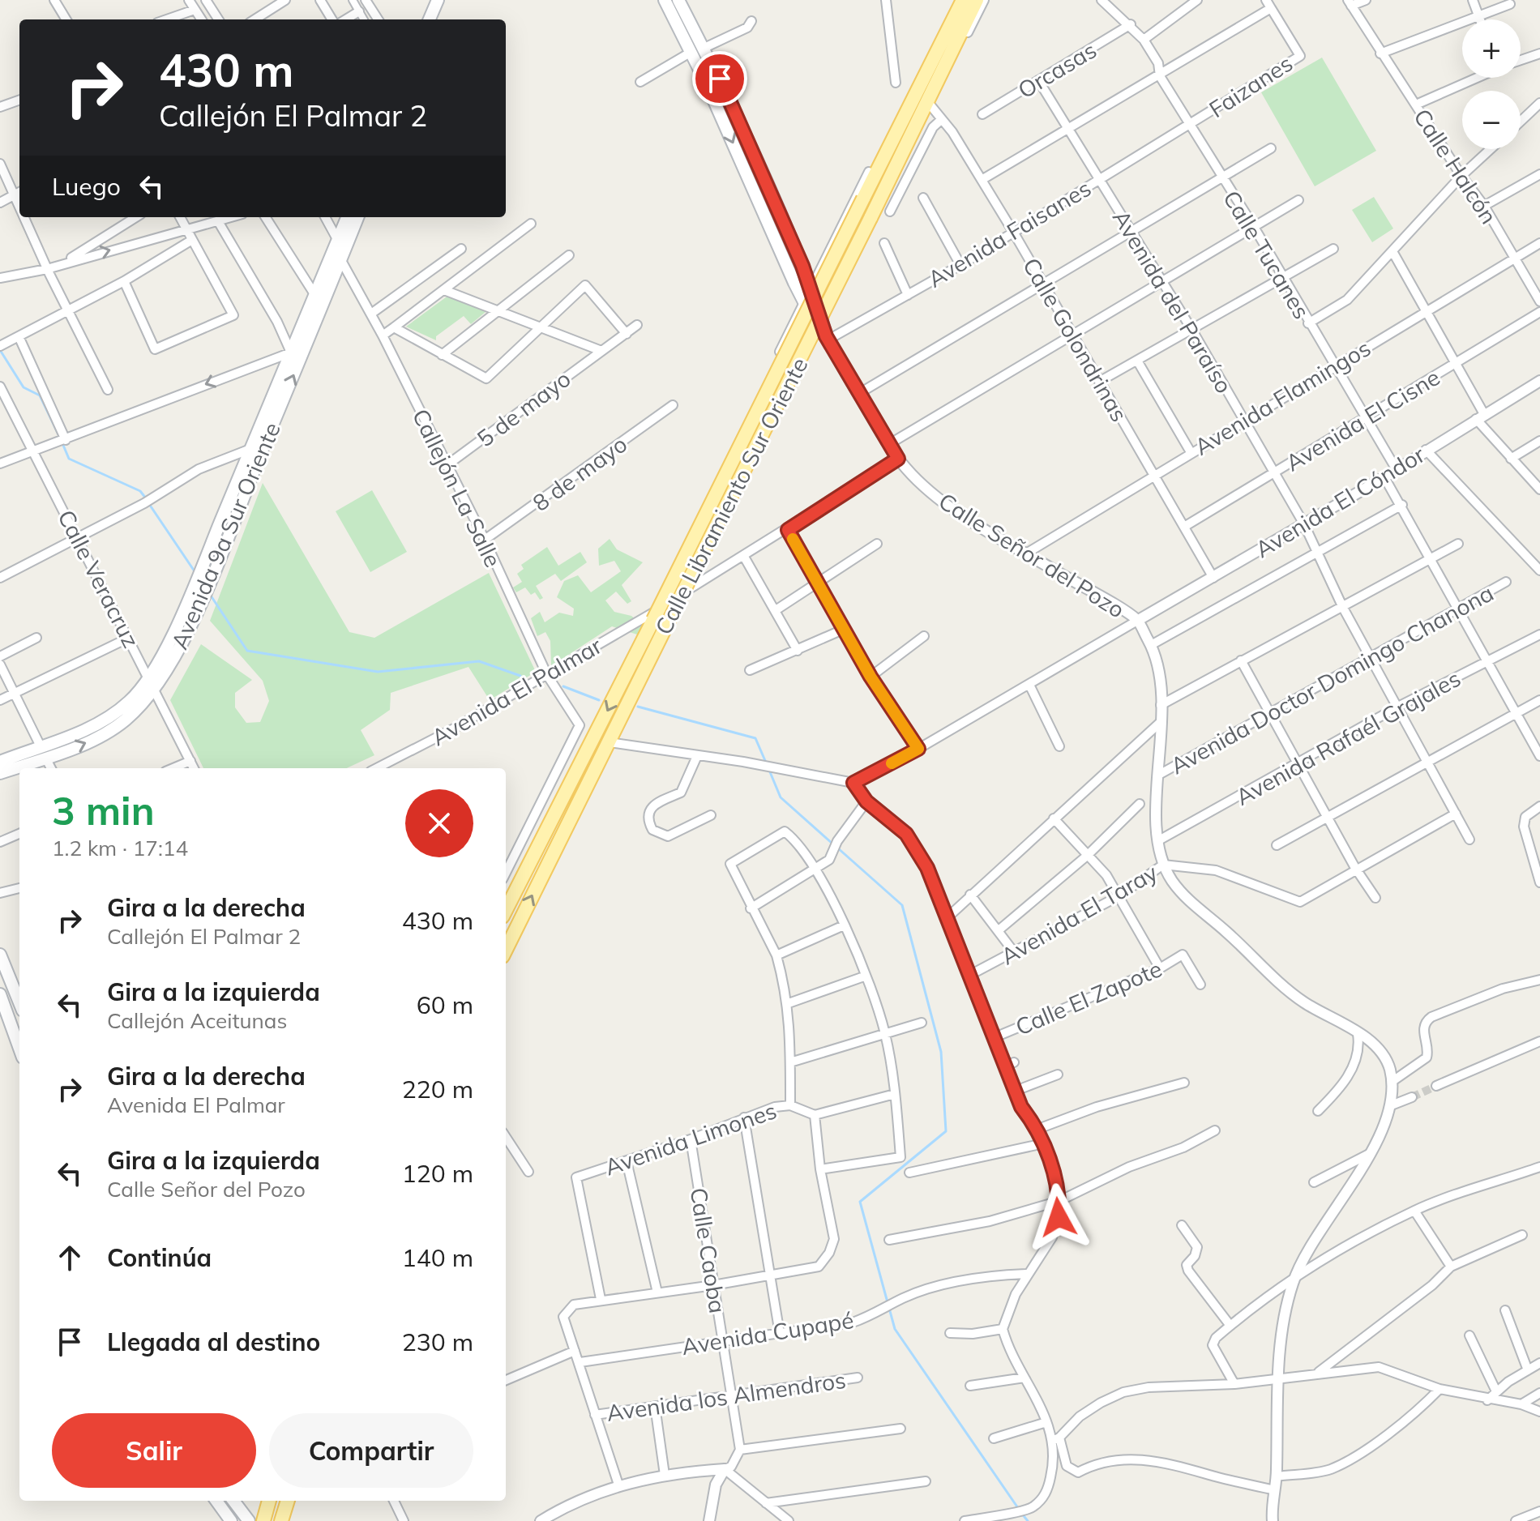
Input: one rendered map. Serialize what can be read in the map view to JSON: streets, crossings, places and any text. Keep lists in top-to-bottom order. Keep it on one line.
{"streets":{"main road":["Calle Libramiento Sur Oriente","Avenida 9a Sur Oriente"],"street":["Orcasas","Faizanes","Calle Halcón","Avenida Faisanes","Calle Tucanes","Avenida del Paraíso","Calle Golondrinas","Avenida Flamingos","5 de mayo","Avenida El Cisne","8 de mayo","Callejón La Salle","Avenida El Cóndor","Calle Señor del Pozo","Calle Veracruz","Avenida Doctor Domingo Chanona","Avenida El Palmar","Avenida Rafaél Grajales","Avenida El Taray","Calle El Zapote","Avenida Limones","Calle Caoba","Avenida Cupapé","Avenida los Almendros"]},"crossings":[["Orcasas","Calle Tucanes"],["Orcasas","Avenida del Paraíso"],["Faizanes","Avenida Faisanes"],["Faizanes","Calle Tucanes"],["Calle Halcón","Avenida Flamingos"],["Avenida Faisanes","Calle Tucanes"],["Avenida Faisanes","Avenida del Paraíso"],["Avenida Faisanes","Calle Golondrinas"],["Avenida Faisanes","Calle Señor del Pozo"],["Calle Tucanes","Avenida Flamingos"],["Calle Tucanes","Avenida El Cisne"],["Calle Tucanes","Avenida El Cóndor"],["Avenida del Paraíso","Avenida Flamingos"],["Avenida del Paraíso","Avenida El Cisne"],["Avenida del Paraíso","Avenida El Cóndor"],["Avenida del Paraíso","Avenida Doctor Domingo Chanona"],["Avenida del Paraíso","Avenida Rafaél Grajales"],["Calle Golondrinas","Avenida Flamingos"],["Calle Golondrinas","Avenida El Cisne"],["Calle Golondrinas","Avenida El Cóndor"],["Avenida Flamingos","Calle Señor del Pozo"],["5 de mayo","Callejón La Salle"],["8 de mayo","Callejón La Salle"],["Callejón La Salle","Avenida 9a Sur Oriente"],["Callejón La Salle","Avenida El Palmar"],["Calle Libramiento Sur Oriente","Avenida El Palmar"],["Avenida El Cóndor","Calle Señor del Pozo"],["Avenida 9a Sur Oriente","Calle Veracruz"],["Calle Señor del Pozo","Avenida Doctor Domingo Chanona"],["Calle Señor del Pozo","Avenida Rafaél Grajales"],["Calle Señor del Pozo","Avenida El Taray"],["Avenida Limones","Calle Caoba"],["Calle Caoba","Avenida Cupapé"],["Calle Caoba","Avenida los Almendros"]],"page":{"map_buttons":["+","−"],"turn":["430 m","Callejón El Palmar 2"],"then":"Luego","heading":["3 min","1.2 km · 17:14"],"list":[{"name":"Gira a la derecha","note":"Callejón El Palmar 2","value":"430 m"},{"name":"Gira a la izquierda","note":"Callejón Aceitunas","value":"60 m"},{"name":"Gira a la derecha","note":"Avenida El Palmar","value":"220 m"},{"name":"Gira a la izquierda","note":"Calle Señor del Pozo","value":"120 m"},{"name":"Continúa","value":"140 m"},{"name":"Llegada al destino","value":"230 m"}],"buttons":["Salir","Compartir"]}}
